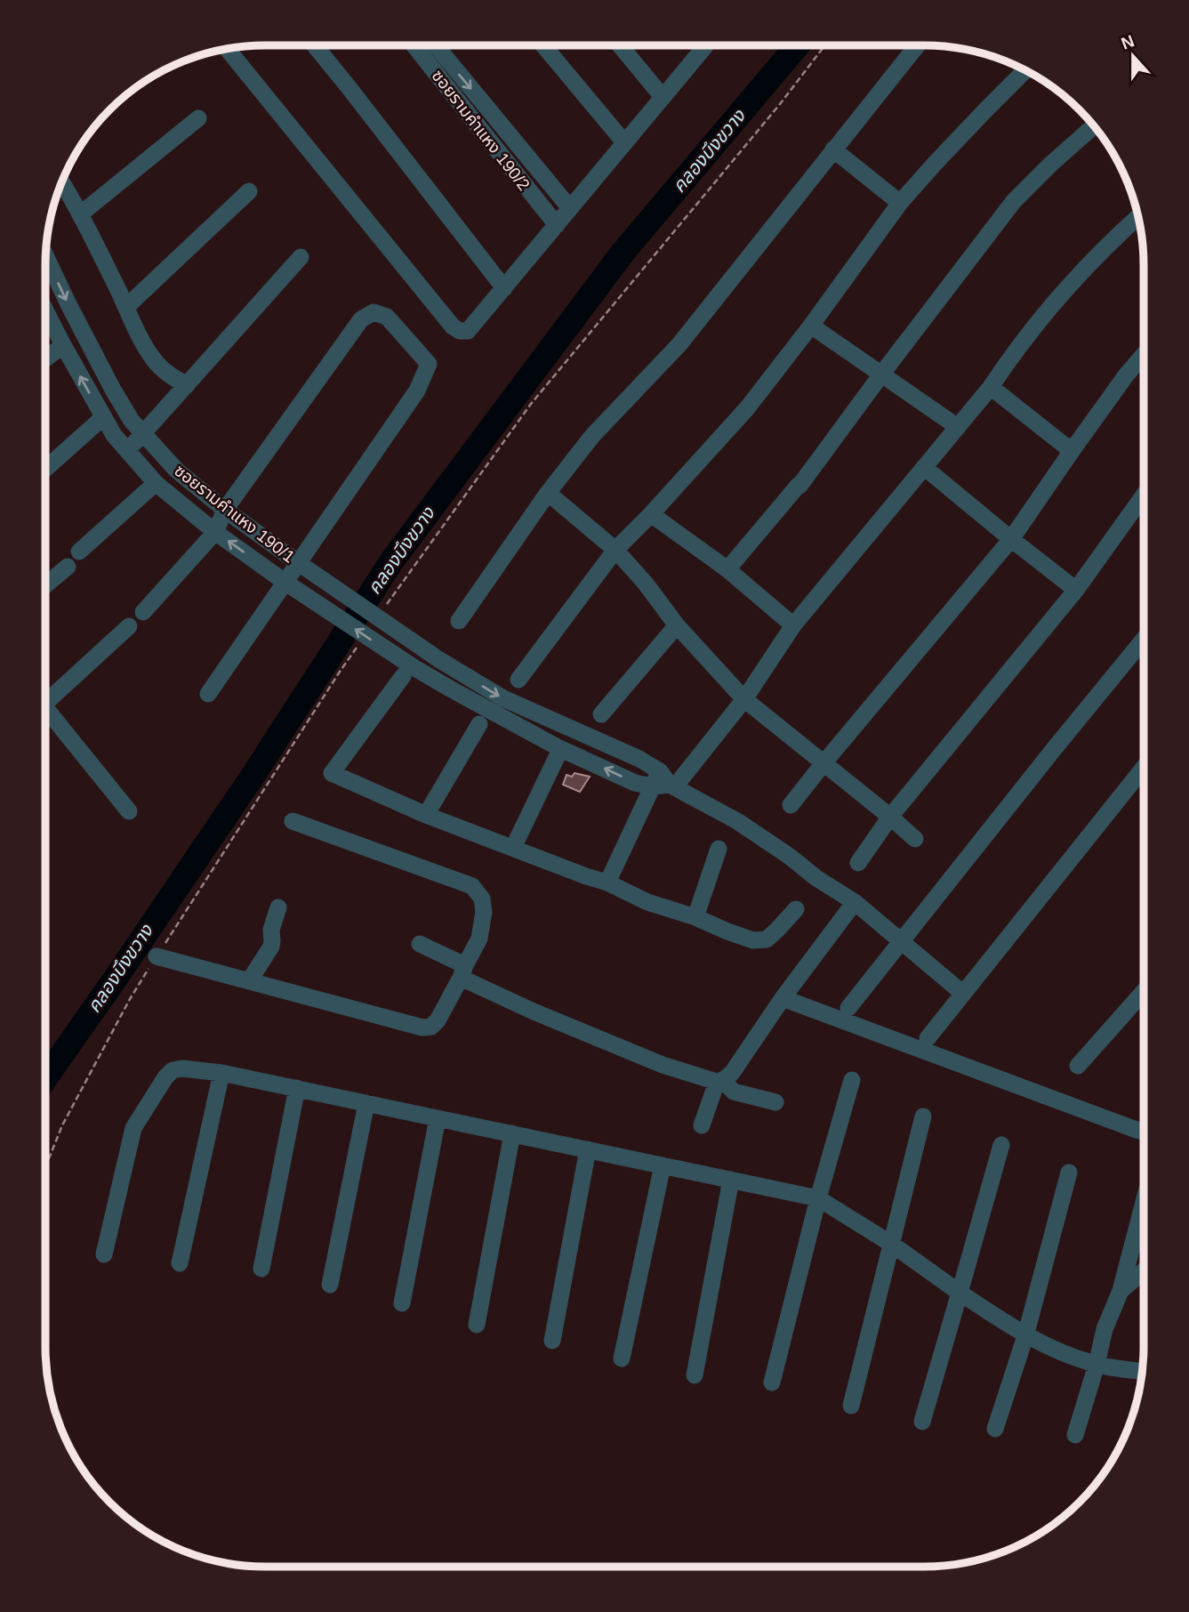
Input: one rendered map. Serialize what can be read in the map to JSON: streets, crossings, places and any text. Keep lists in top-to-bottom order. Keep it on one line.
{"streets":{"street":["ซอยรามคำแหง 190/2","ซอยรามคำแหง 190/1"]},"water":["คลองบึงขวาง"],"north":"top"}
